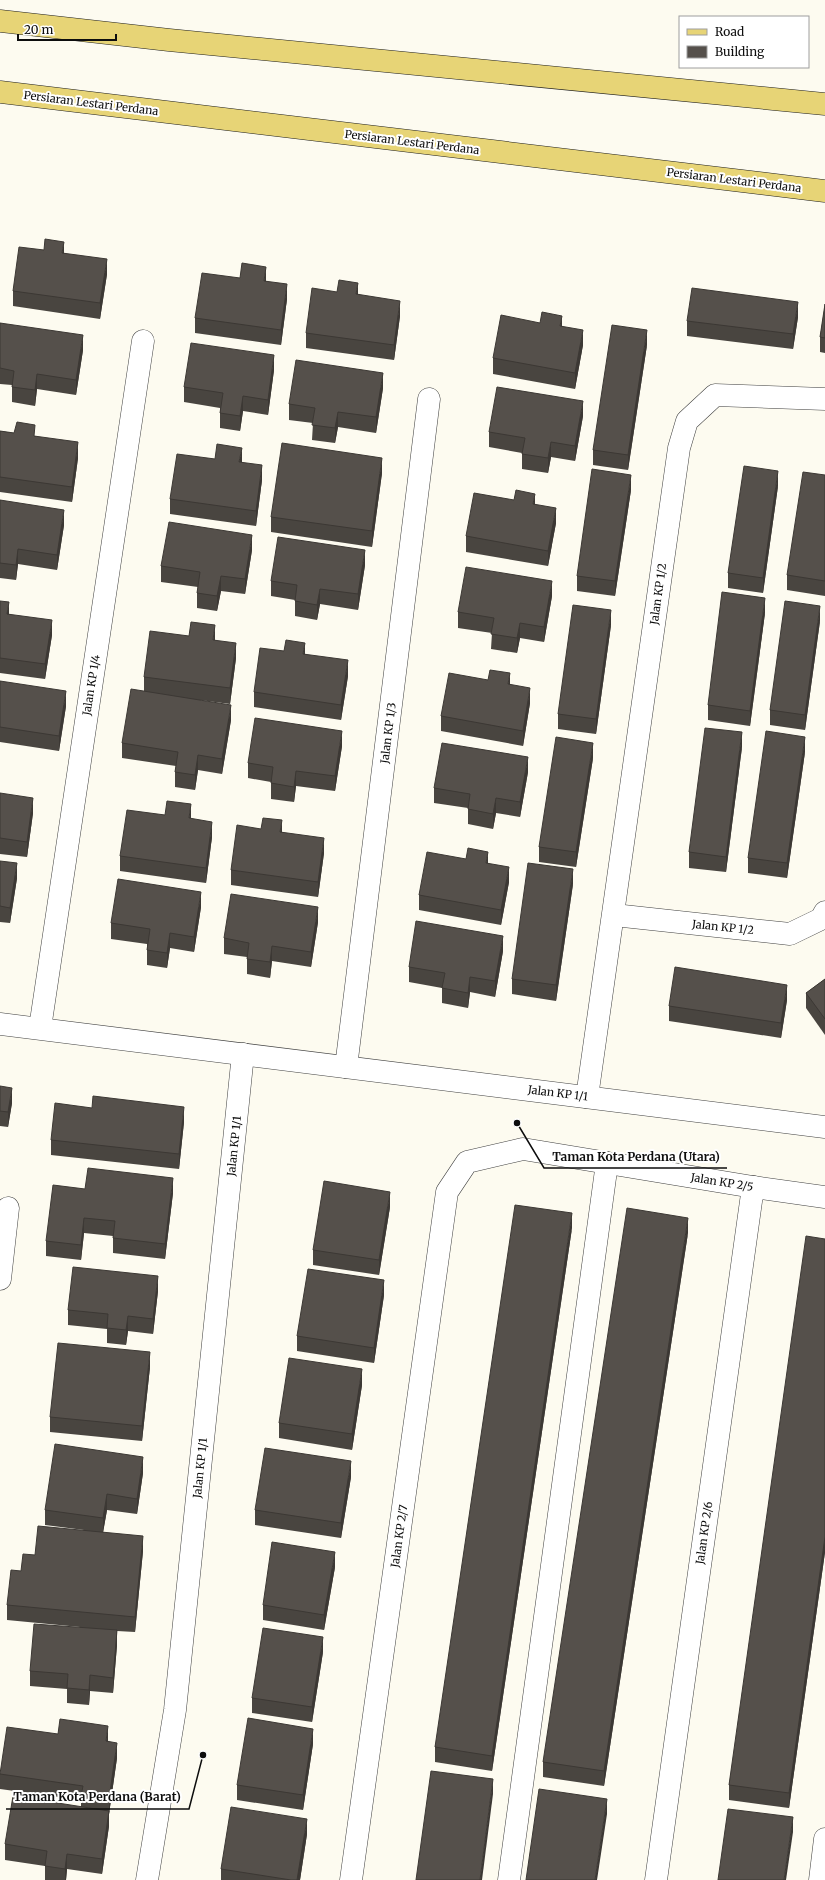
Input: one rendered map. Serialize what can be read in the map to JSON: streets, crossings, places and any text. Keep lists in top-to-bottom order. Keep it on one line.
{"streets":{"main road":["Persiaran Lestari Perdana"],"street":["Jalan KP 1/2","Jalan KP 1/4","Jalan KP 1/3","Jalan KP 1/1","Jalan KP 2/5","Jalan KP 2/6","Jalan KP 2/7"]},"crossings":[["Jalan KP 1/2","Jalan KP 1/1"],["Jalan KP 1/4","Jalan KP 1/1"],["Jalan KP 1/3","Jalan KP 1/1"],["Jalan KP 2/5","Jalan KP 2/6"],["Jalan KP 2/5","Jalan KP 2/7"]],"places":["Taman Kota Perdana (Utara)","Taman Kota Perdana (Barat)"],"legend":["Road","Building"],"scale_bar":"20 m"}
